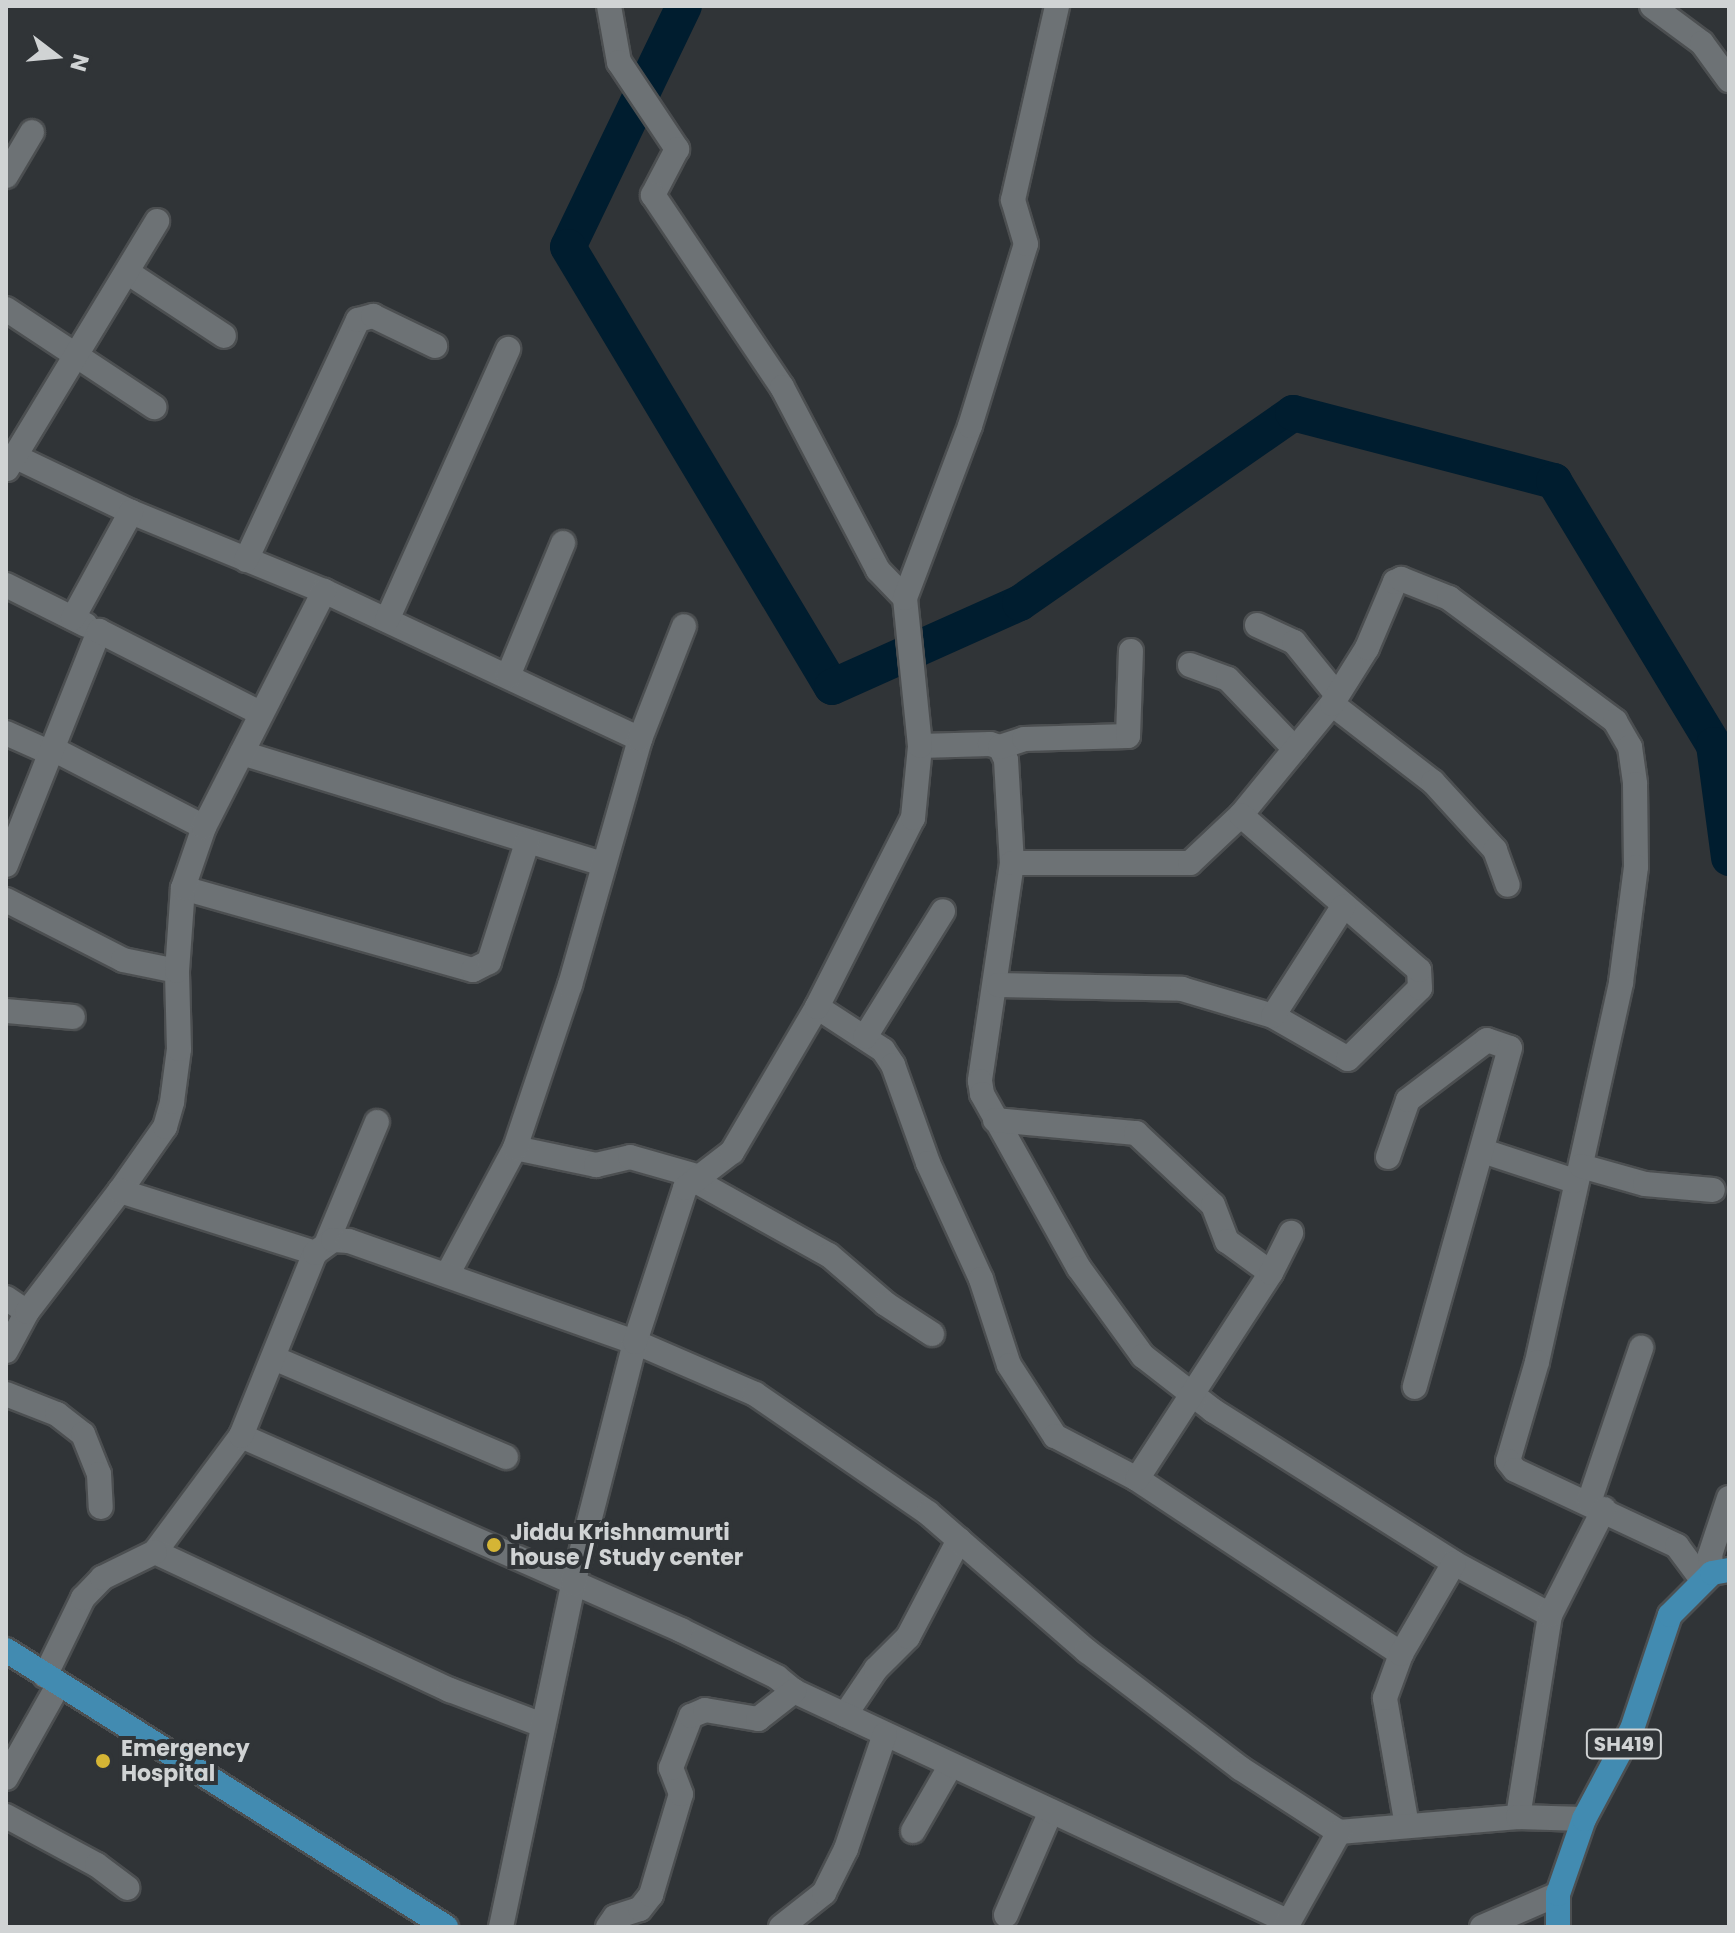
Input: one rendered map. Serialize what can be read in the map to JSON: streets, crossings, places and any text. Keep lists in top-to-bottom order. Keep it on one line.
{"streets":{"main road":["SH419"]},"places":["Jiddu Krishnamurti house / Study center","Emergency Hospital"],"north":"right"}
